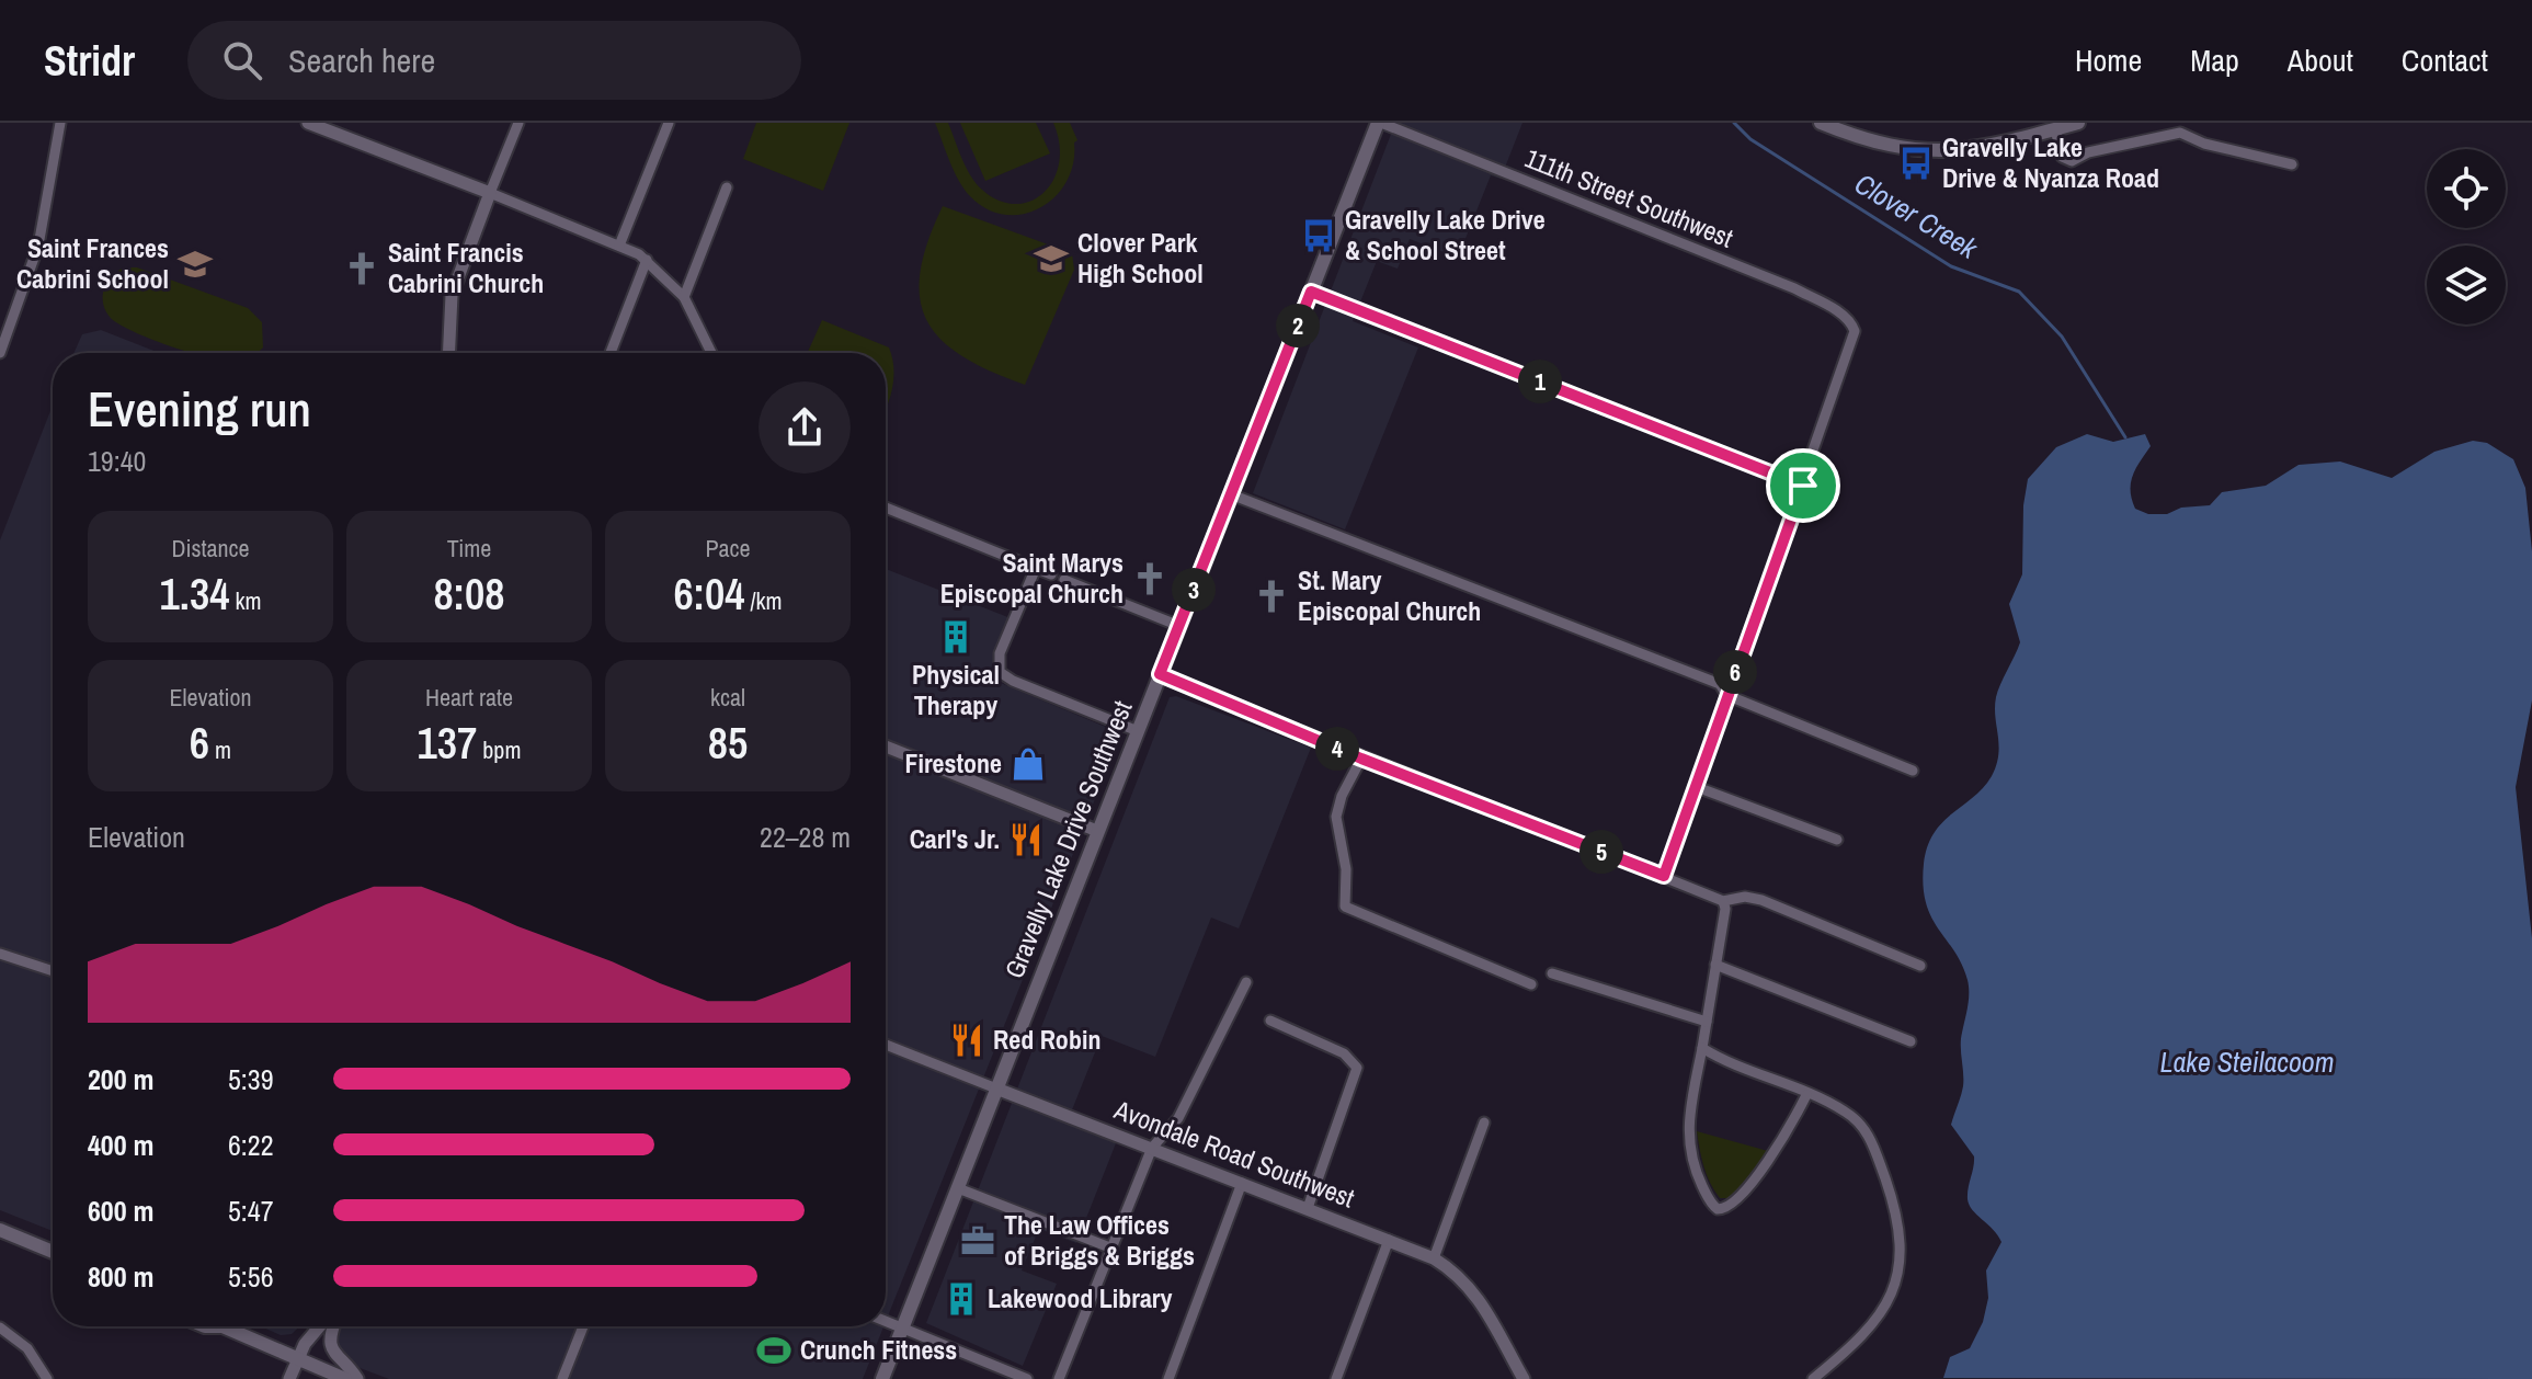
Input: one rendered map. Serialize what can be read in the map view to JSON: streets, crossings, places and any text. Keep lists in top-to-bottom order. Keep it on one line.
{"streets":{"main road":["Gravelly Lake Drive Southwest"],"street":["111th Street Southwest","Avondale Road Southwest"]},"crossings":[["111th Street Southwest","Gravelly Lake Drive Southwest"],["Gravelly Lake Drive Southwest","Avondale Road Southwest"]],"water":["Clover Creek","Lake Steilacoom"],"places":{"bus stop":["Gravelly Lake Drive & Nyanza Road","Gravelly Lake Drive & School Street"],"school or university":["Clover Park High School","Saint Frances Cabrini School"],"church":["Saint Francis Cabrini Church","Saint Marys Episcopal Church","St. Mary Episcopal Church"],"building":["Physical Therapy","Lakewood Library"],"shop":["Firestone"],"restaurant":["Carl's Jr.","Red Robin"],"office":["The Law Offices of Briggs & Briggs"],"sports":["Crunch Fitness"]},"page":{"header":"Stridr","search":"Search here","nav":["Home","Map","About","Contact"],"pins":["2","1","3","6","4","5"],"heading":["Evening run","19:40"],"stats":[["Distance","1.34 km"],["Time","8:08"],["Pace","6:04 /km"],["Elevation","6 m"],["Heart rate","137 bpm"],["kcal","85"]],"chart":["Elevation","22–28 m"],"list":[{"name":"200 m","note":"5:39"},{"name":"400 m","note":"6:22"},{"name":"600 m","note":"5:47"},{"name":"800 m","note":"5:56"}]}}
